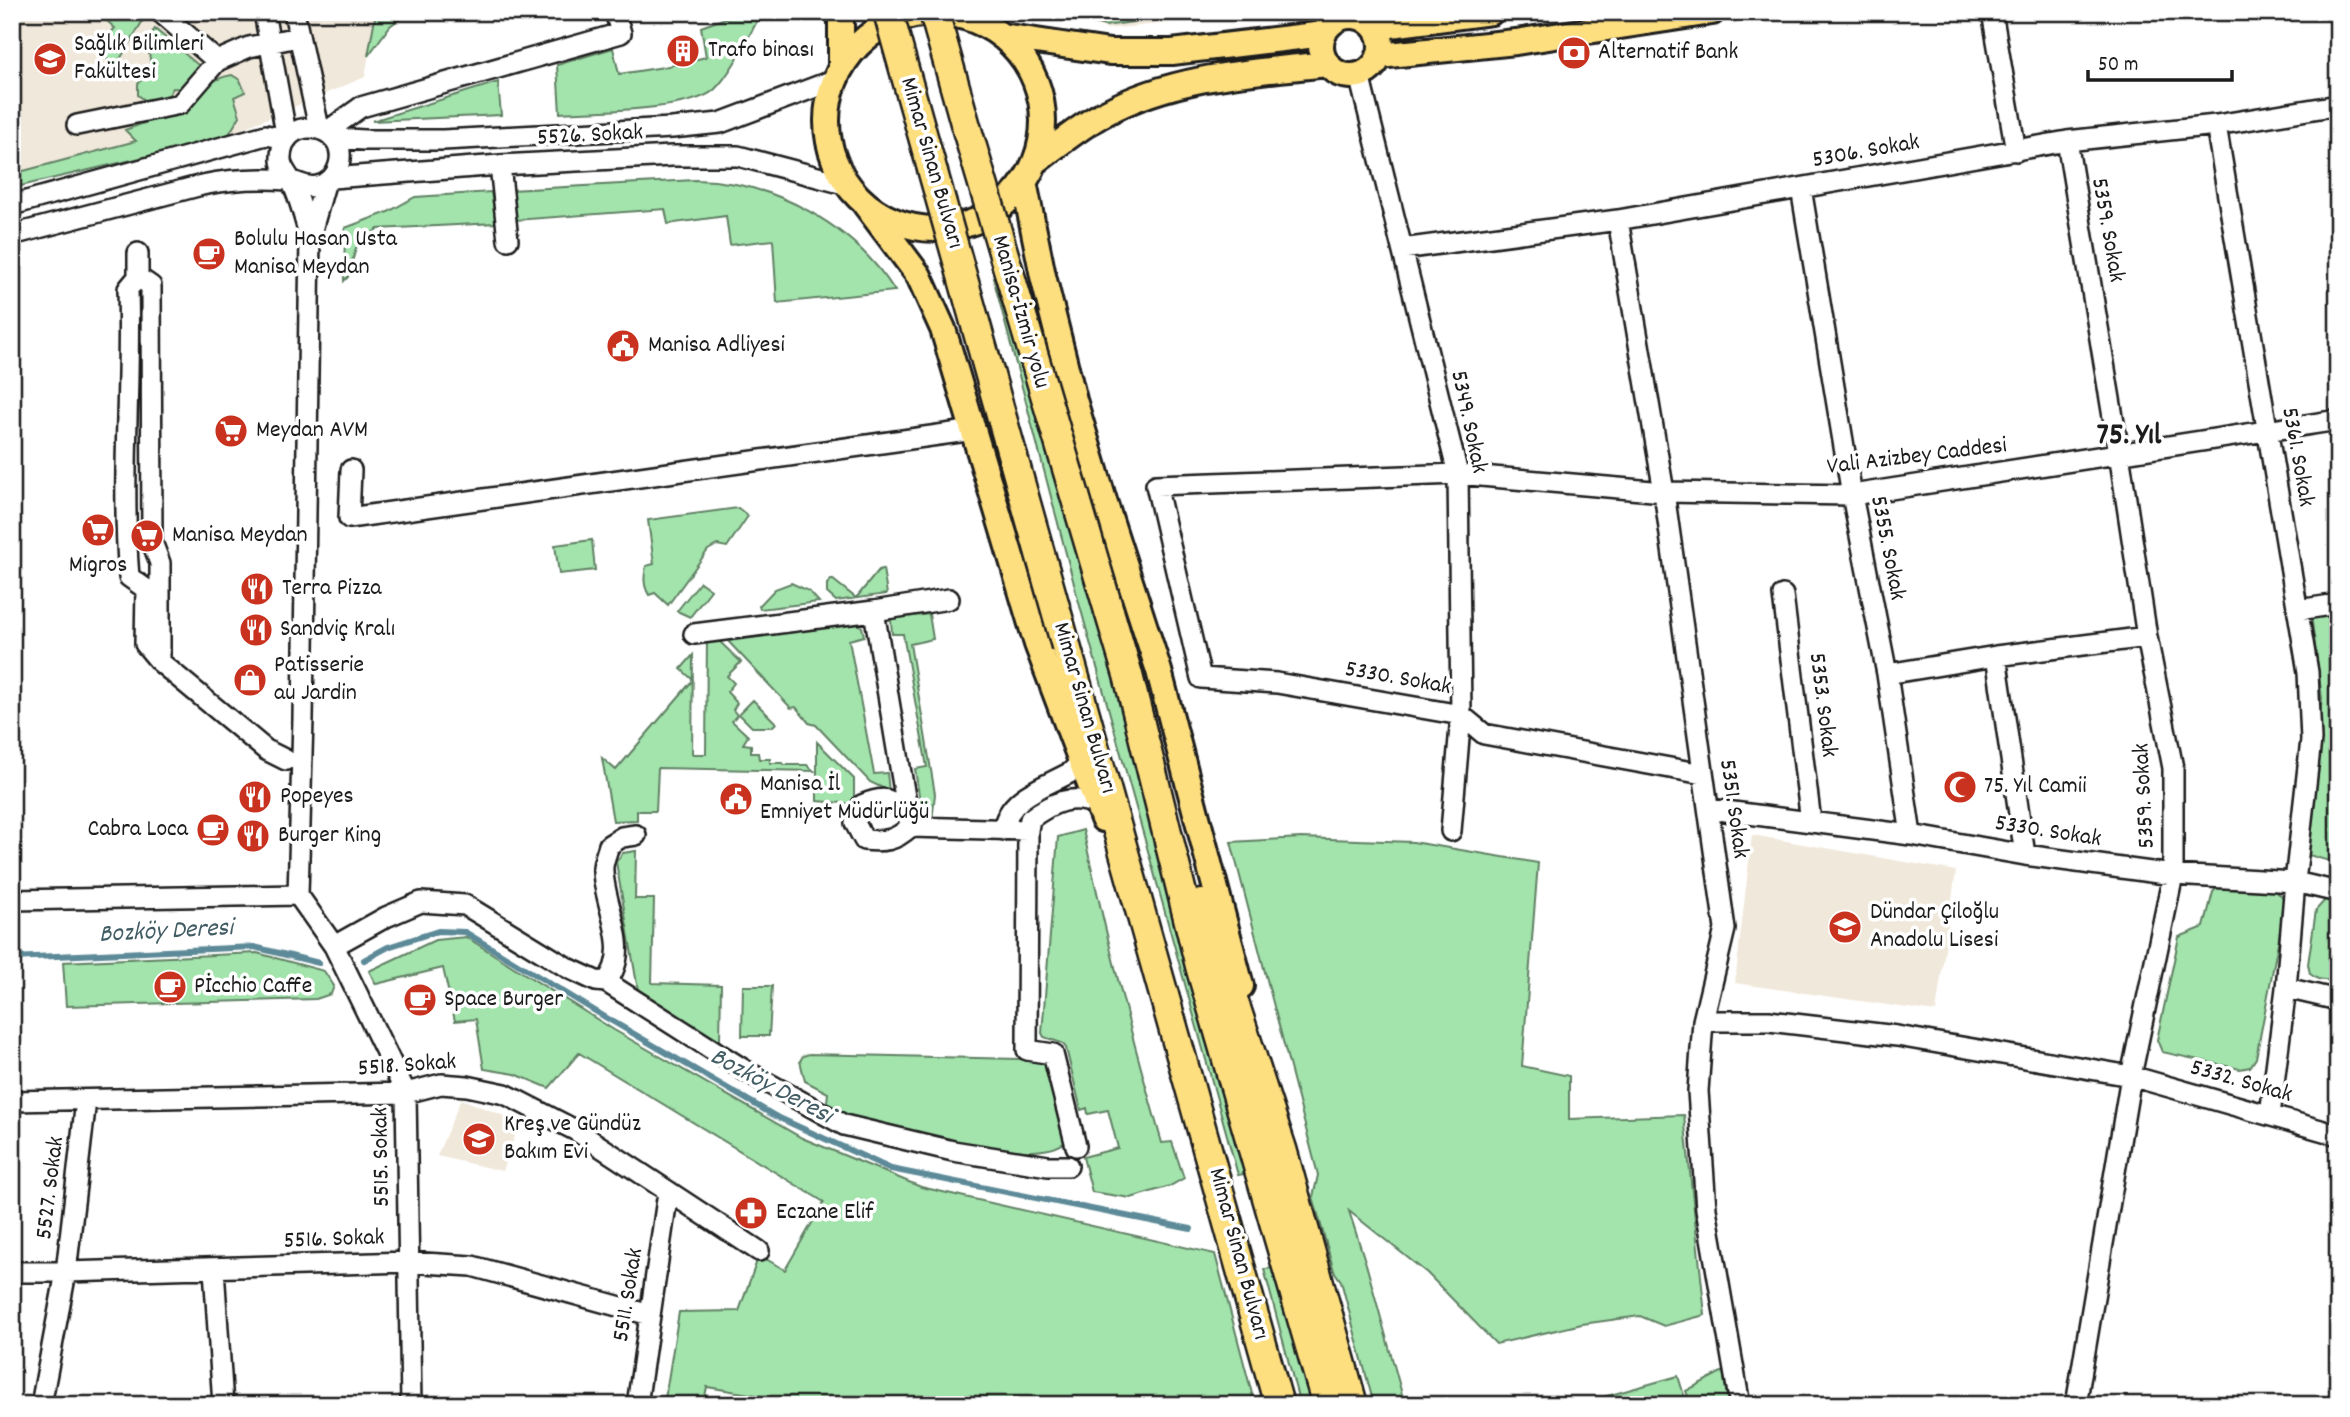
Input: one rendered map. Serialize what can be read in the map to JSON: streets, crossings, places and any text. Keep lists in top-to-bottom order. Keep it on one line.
{"streets":{"highway":["Mimar Sinan Bulvarı","Manisa-İzmir yolu"],"street":["5526. Sokak","5306. Sokak","5359. Sokak","5349. Sokak","Vali Azizbey Caddesi","5361. Sokak","5355. Sokak","5330. Sokak","5353. Sokak","5351. Sokak","5518. Sokak","5332. Sokak","5515. Sokak","5527. Sokak","5516. Sokak","5511. Sokak"]},"crossings":[["5306. Sokak","5359. Sokak"],["5306. Sokak","5349. Sokak"],["5306. Sokak","5361. Sokak"],["5306. Sokak","5355. Sokak"],["5306. Sokak","5351. Sokak"],["Mimar Sinan Bulvarı","Manisa-İzmir yolu"],["5359. Sokak","Vali Azizbey Caddesi"],["5359. Sokak","5330. Sokak"],["5359. Sokak","5332. Sokak"],["5349. Sokak","Vali Azizbey Caddesi"],["5349. Sokak","5330. Sokak"],["Vali Azizbey Caddesi","5361. Sokak"],["Vali Azizbey Caddesi","5355. Sokak"],["Vali Azizbey Caddesi","5330. Sokak"],["Vali Azizbey Caddesi","5351. Sokak"],["5361. Sokak","5330. Sokak"],["5361. Sokak","5332. Sokak"],["5355. Sokak","5330. Sokak"],["5330. Sokak","5353. Sokak"],["5330. Sokak","5351. Sokak"],["5351. Sokak","5332. Sokak"],["5518. Sokak","5515. Sokak"],["5518. Sokak","5527. Sokak"],["5518. Sokak","5511. Sokak"],["5515. Sokak","5516. Sokak"],["5527. Sokak","5516. Sokak"],["5516. Sokak","5511. Sokak"]],"districts":["75. Yıl"],"water":["Bozköy Deresi"],"places":{"building":["Trafo binası"],"bank":["Alternatif Bank"],"school or university":["Sağlık Bilimleri Fakültesi","Dündar Çiloğlu Anadolu Lisesi","Kreş ve Gündüz Bakım Evi"],"cafe":["Bolulu Hasan Usta Manisa Meydan","Cabra Loca","Pİcchio Caffe","Space Burger"],"public building":["Manisa Adliyesi","Manisa İl Emniyet Müdürlüğü"],"supermarket":["Meydan AVM","Migros","Manisa Meydan"],"restaurant":["Terra Pizza","Sandviç Kralı","Popeyes","Burger King"],"shop":["Patisserie au Jardin"],"mosque":["75. Yıl Camii"],"pharmacy":["Eczane Elif"]},"scale_bar":"50 m"}
